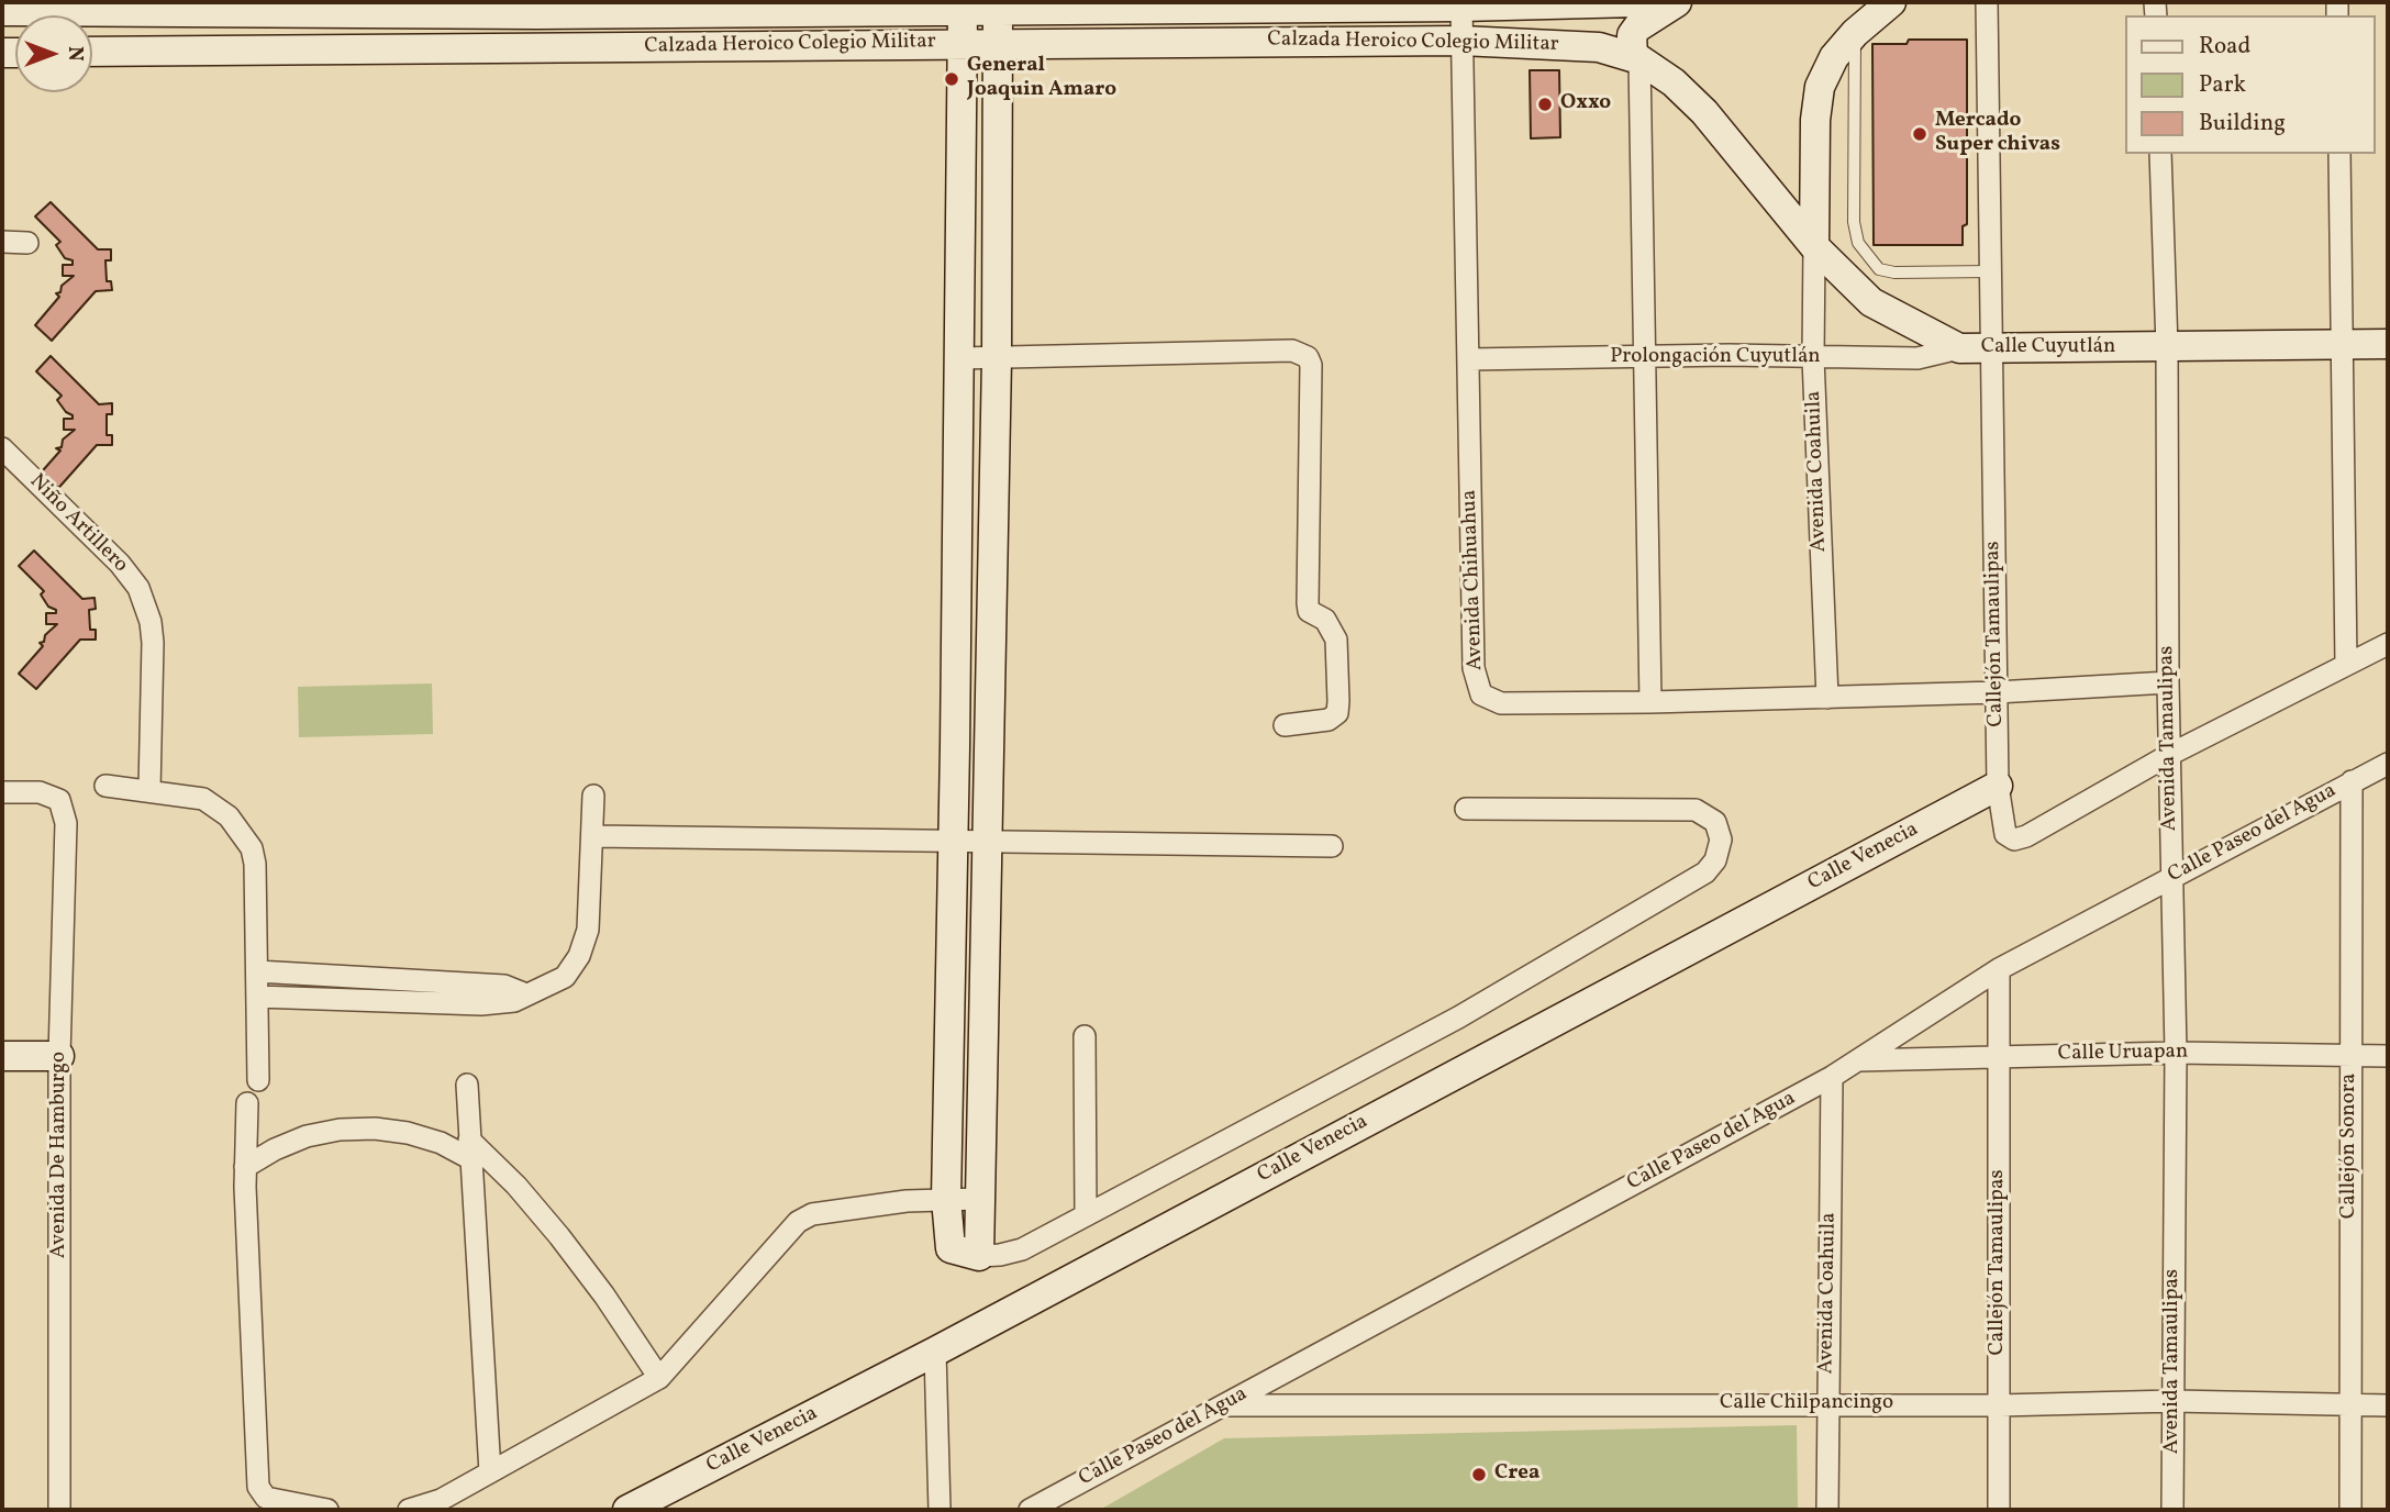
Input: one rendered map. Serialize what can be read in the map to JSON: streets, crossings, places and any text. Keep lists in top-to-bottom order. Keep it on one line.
{"streets":{"main road":["Calzada Heroico Colegio Militar","Calle Cuyutlán","Calle Venecia"],"street":["Prolongación Cuyutlán","Avenida Coahuila","Niño Artillero","Avenida Chihuahua","Callejón Tamaulipas","Avenida Tamaulipas","Calle Paseo del Agua","Calle Uruapan","Callejón Sonora","Avenida De Hamburgo","Calle Chilpancingo"]},"crossings":[["Calzada Heroico Colegio Militar","Calle Cuyutlán"],["Calzada Heroico Colegio Militar","Avenida Chihuahua"],["Calle Cuyutlán","Prolongación Cuyutlán"],["Calle Cuyutlán","Avenida Coahuila"],["Calle Cuyutlán","Callejón Tamaulipas"],["Calle Cuyutlán","Avenida Tamaulipas"],["Prolongación Cuyutlán","Avenida Coahuila"],["Prolongación Cuyutlán","Avenida Chihuahua"],["Avenida Coahuila","Avenida Chihuahua"],["Avenida Coahuila","Calle Paseo del Agua"],["Avenida Coahuila","Calle Chilpancingo"],["Avenida Chihuahua","Callejón Tamaulipas"],["Avenida Chihuahua","Avenida Tamaulipas"],["Callejón Tamaulipas","Avenida Tamaulipas"],["Callejón Tamaulipas","Calle Paseo del Agua"],["Callejón Tamaulipas","Calle Venecia"],["Callejón Tamaulipas","Calle Uruapan"],["Callejón Tamaulipas","Calle Chilpancingo"],["Avenida Tamaulipas","Calle Paseo del Agua"],["Avenida Tamaulipas","Calle Uruapan"],["Avenida Tamaulipas","Calle Chilpancingo"],["Calle Paseo del Agua","Calle Uruapan"],["Calle Paseo del Agua","Callejón Sonora"],["Calle Paseo del Agua","Calle Chilpancingo"],["Calle Uruapan","Callejón Sonora"],["Callejón Sonora","Calle Chilpancingo"]],"places":["General Joaquin Amaro","Oxxo","Mercado Super chivas","Crea"],"legend":["Road","Park","Building"],"north":"right"}
